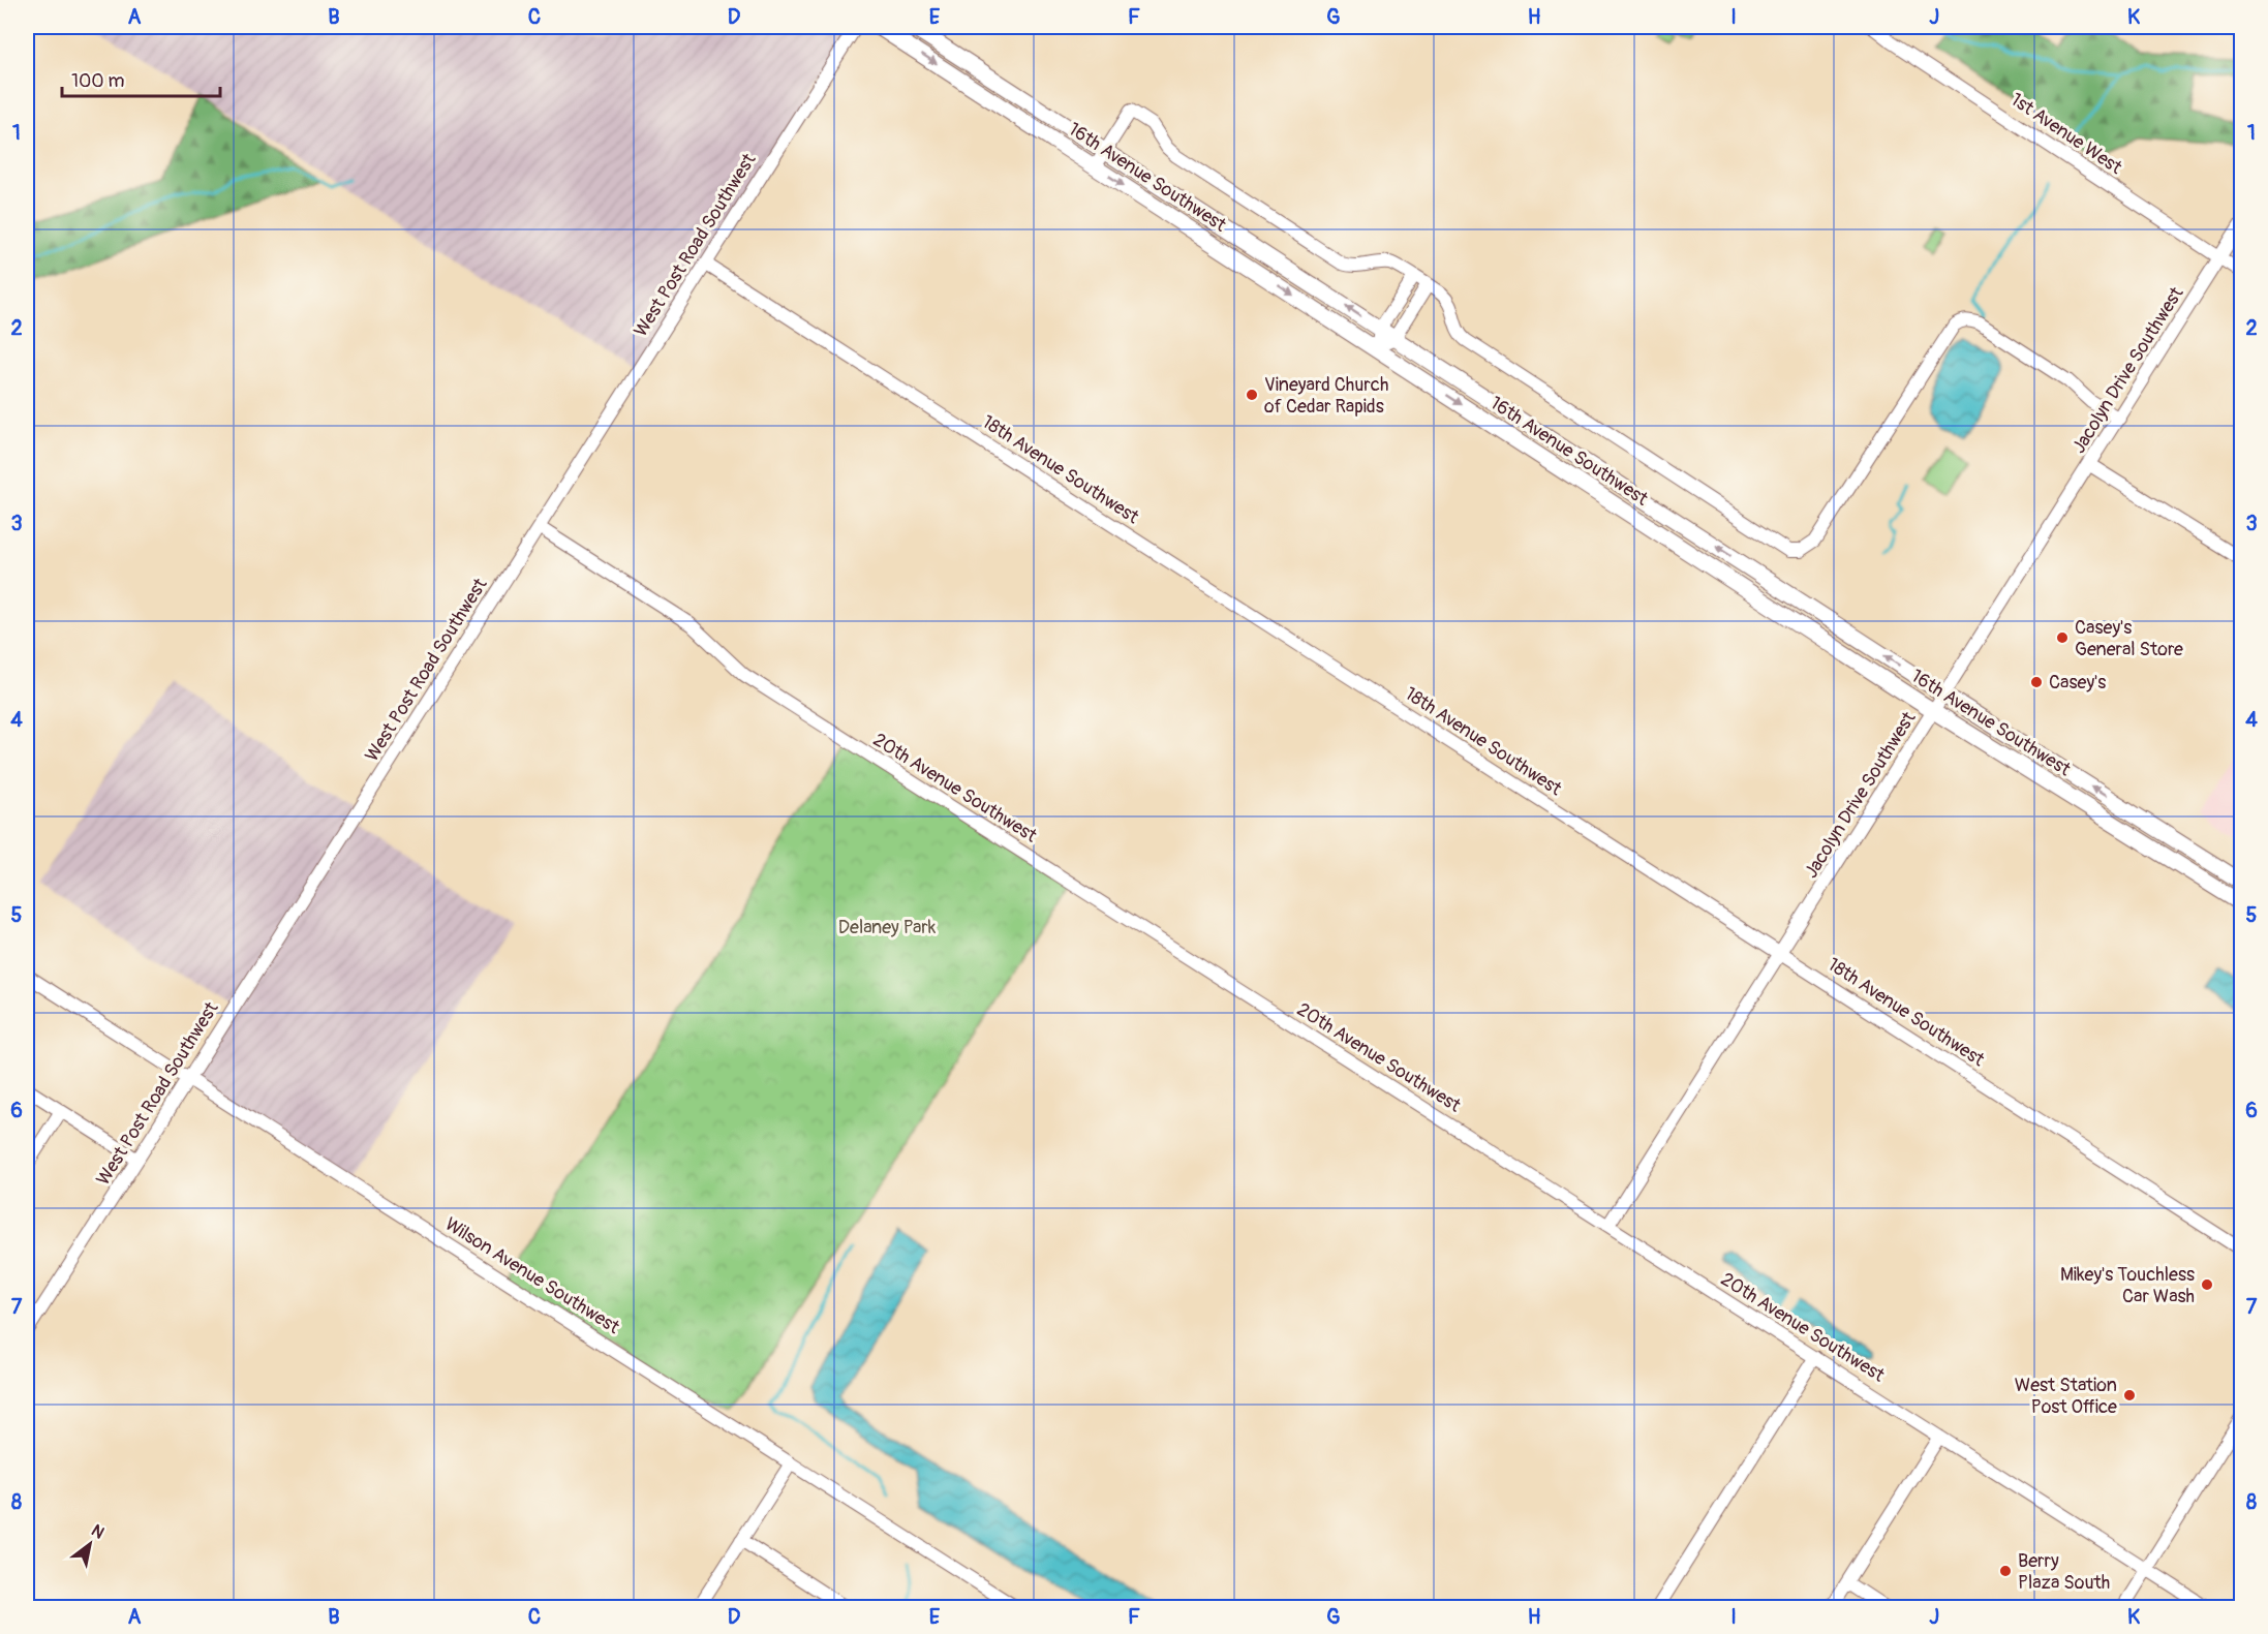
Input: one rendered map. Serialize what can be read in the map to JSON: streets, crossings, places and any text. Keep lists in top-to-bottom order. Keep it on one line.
{"streets":{"main road":["16th Avenue Southwest"],"street":["1st Avenue West","West Post Road Southwest","Jacolyn Drive Southwest","18th Avenue Southwest","20th Avenue Southwest","Wilson Avenue Southwest"]},"crossings":[["1st Avenue West","Jacolyn Drive Southwest"],["16th Avenue Southwest","Jacolyn Drive Southwest"],["West Post Road Southwest","18th Avenue Southwest"],["West Post Road Southwest","20th Avenue Southwest"],["West Post Road Southwest","Wilson Avenue Southwest"],["Jacolyn Drive Southwest","18th Avenue Southwest"],["Jacolyn Drive Southwest","20th Avenue Southwest"]],"parks":["Delaney Park"],"places":["Vineyard Church of Cedar Rapids","Casey's General Store","Casey's","Mikey's Touchless Car Wash","West Station Post Office","Berry Plaza South"],"scale_bar":"100 m","north":"top right","grid":{"columns":["A","B","C","D","E","F","G","H","I","J","K"],"rows":["1","2","3","4","5","6","7","8"]}}
